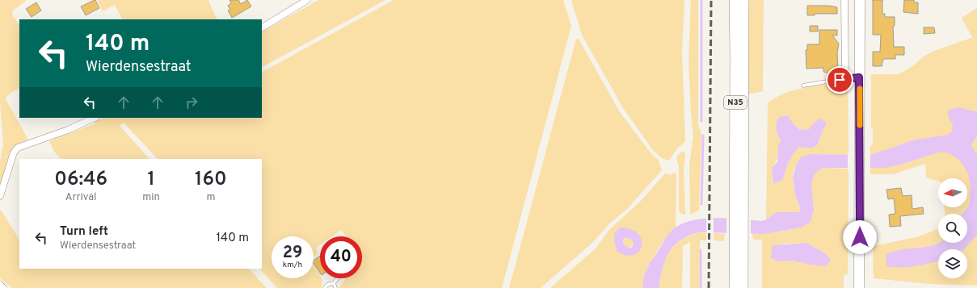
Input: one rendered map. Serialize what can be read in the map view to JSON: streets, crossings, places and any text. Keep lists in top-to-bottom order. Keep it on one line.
{"streets":{"main road":["N35"]},"north":"left","page":{"turn":["140 m","Wierdensestraat"],"eta":["06:46","Arrival","1","min","160","m"],"list":[{"name":"Turn left","note":"Wierdensestraat","value":"140 m"}],"speed":"29 km/h","limit":"40"}}
